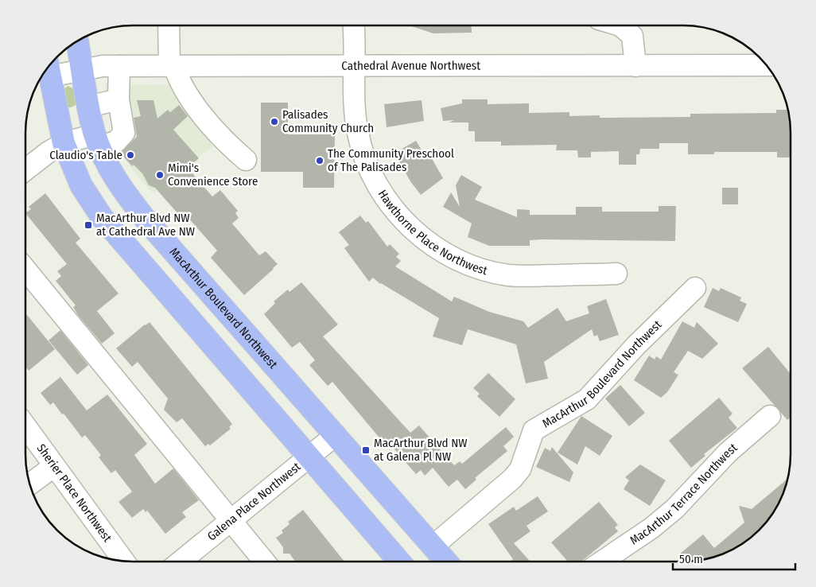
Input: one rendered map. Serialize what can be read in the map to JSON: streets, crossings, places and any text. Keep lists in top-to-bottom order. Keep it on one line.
{"streets":{"main road":["MacArthur Boulevard Northwest"],"street":["Cathedral Avenue Northwest","Hawthorne Place Northwest","Sherier Place Northwest","MacArthur Terrace Northwest","Galena Place Northwest"]},"crossings":[["Cathedral Avenue Northwest","Hawthorne Place Northwest"],["Cathedral Avenue Northwest","MacArthur Boulevard Northwest"],["MacArthur Boulevard Northwest","Galena Place Northwest"]],"places":{"other":["Palisades Community Church","Claudio's Table","The Community Preschool of The Palisades","Mimi's Convenience Store"],"transit":["MacArthur Blvd NW at Cathedral Ave NW","MacArthur Blvd NW at Galena Pl NW"]},"scale_bar":"50 m"}
